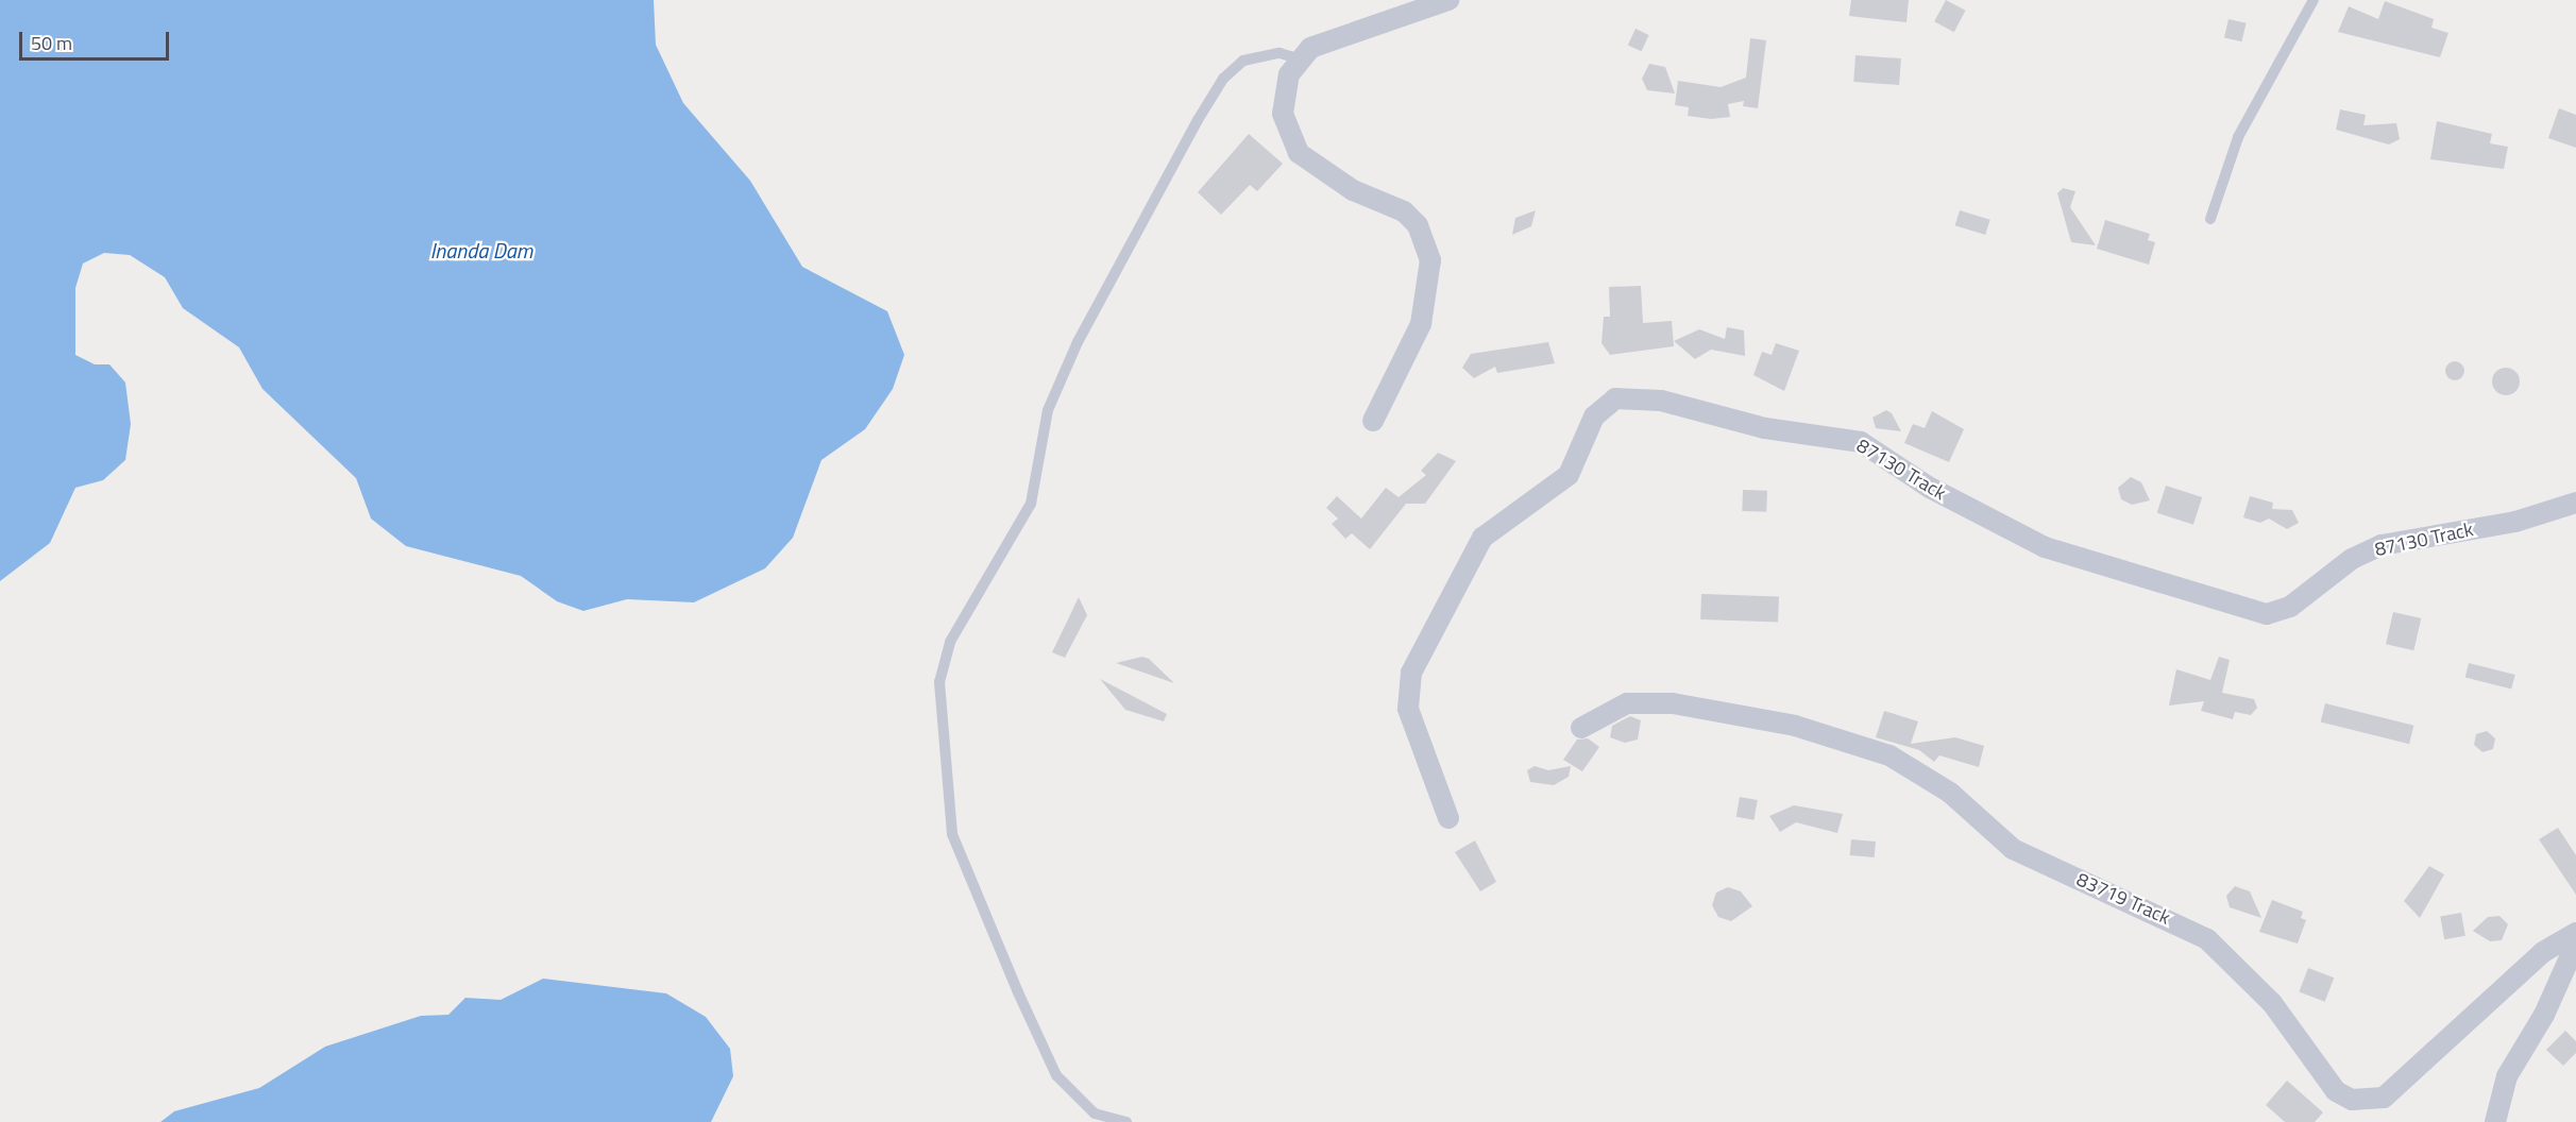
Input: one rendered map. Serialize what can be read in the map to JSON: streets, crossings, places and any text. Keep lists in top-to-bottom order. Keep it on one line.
{"streets":{"street":["87130 Track","83719 Track"]},"water":["Inanda Dam"],"scale_bar":"50 m"}
